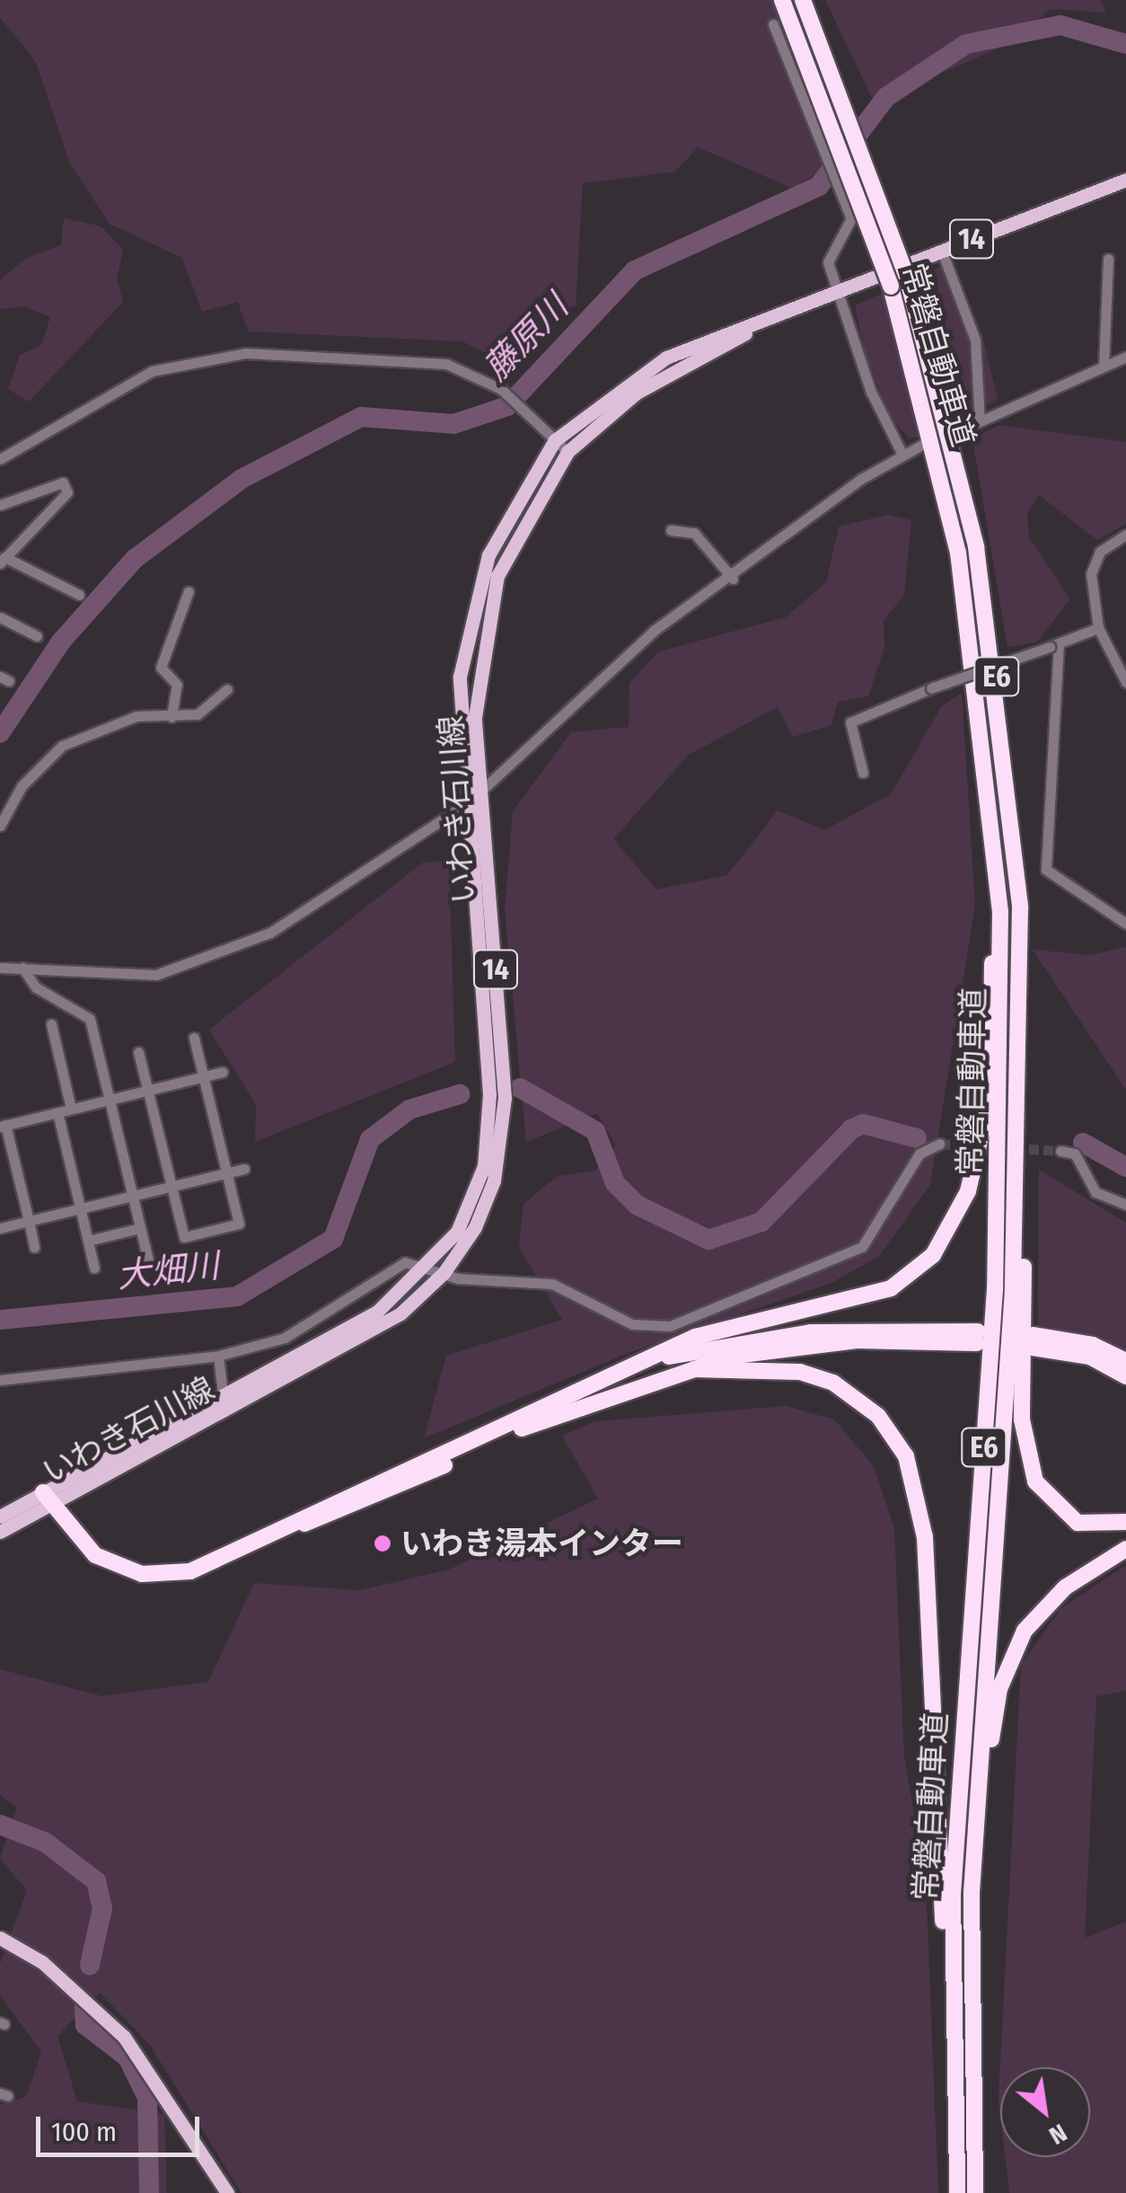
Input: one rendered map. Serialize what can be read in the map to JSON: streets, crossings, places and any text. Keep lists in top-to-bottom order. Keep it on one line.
{"streets":{"highway":["常磐自動車道","E6"],"main road":["14","いわき石川線"]},"water":["藤原川","大畑川"],"places":["いわき湯本インター"],"scale_bar":"100 m","north":"bottom right"}
